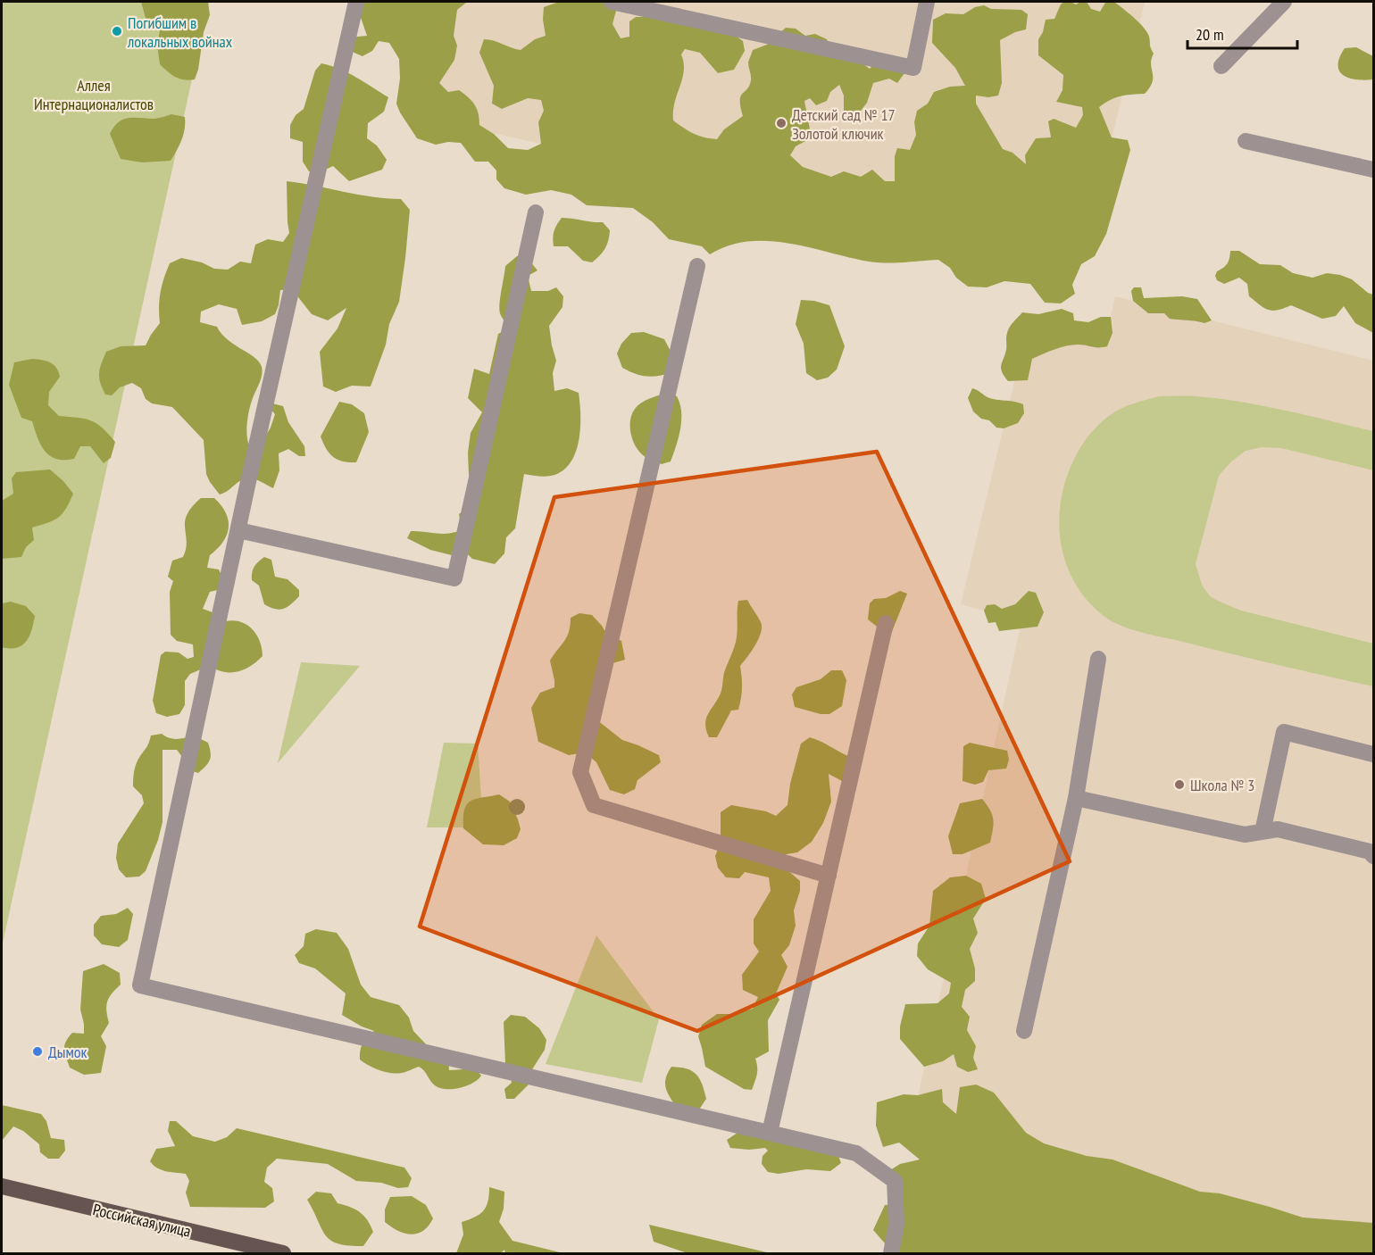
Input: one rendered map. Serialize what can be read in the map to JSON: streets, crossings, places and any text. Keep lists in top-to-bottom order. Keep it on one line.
{"streets":{"main road":["Российская улица"]},"parks":["Аллея Интернационалистов"],"places":["Погибшим в локальных войнах","Детский сад № 17 Золотой ключик","Школа № 3","Дымок"],"scale_bar":"20 m"}
